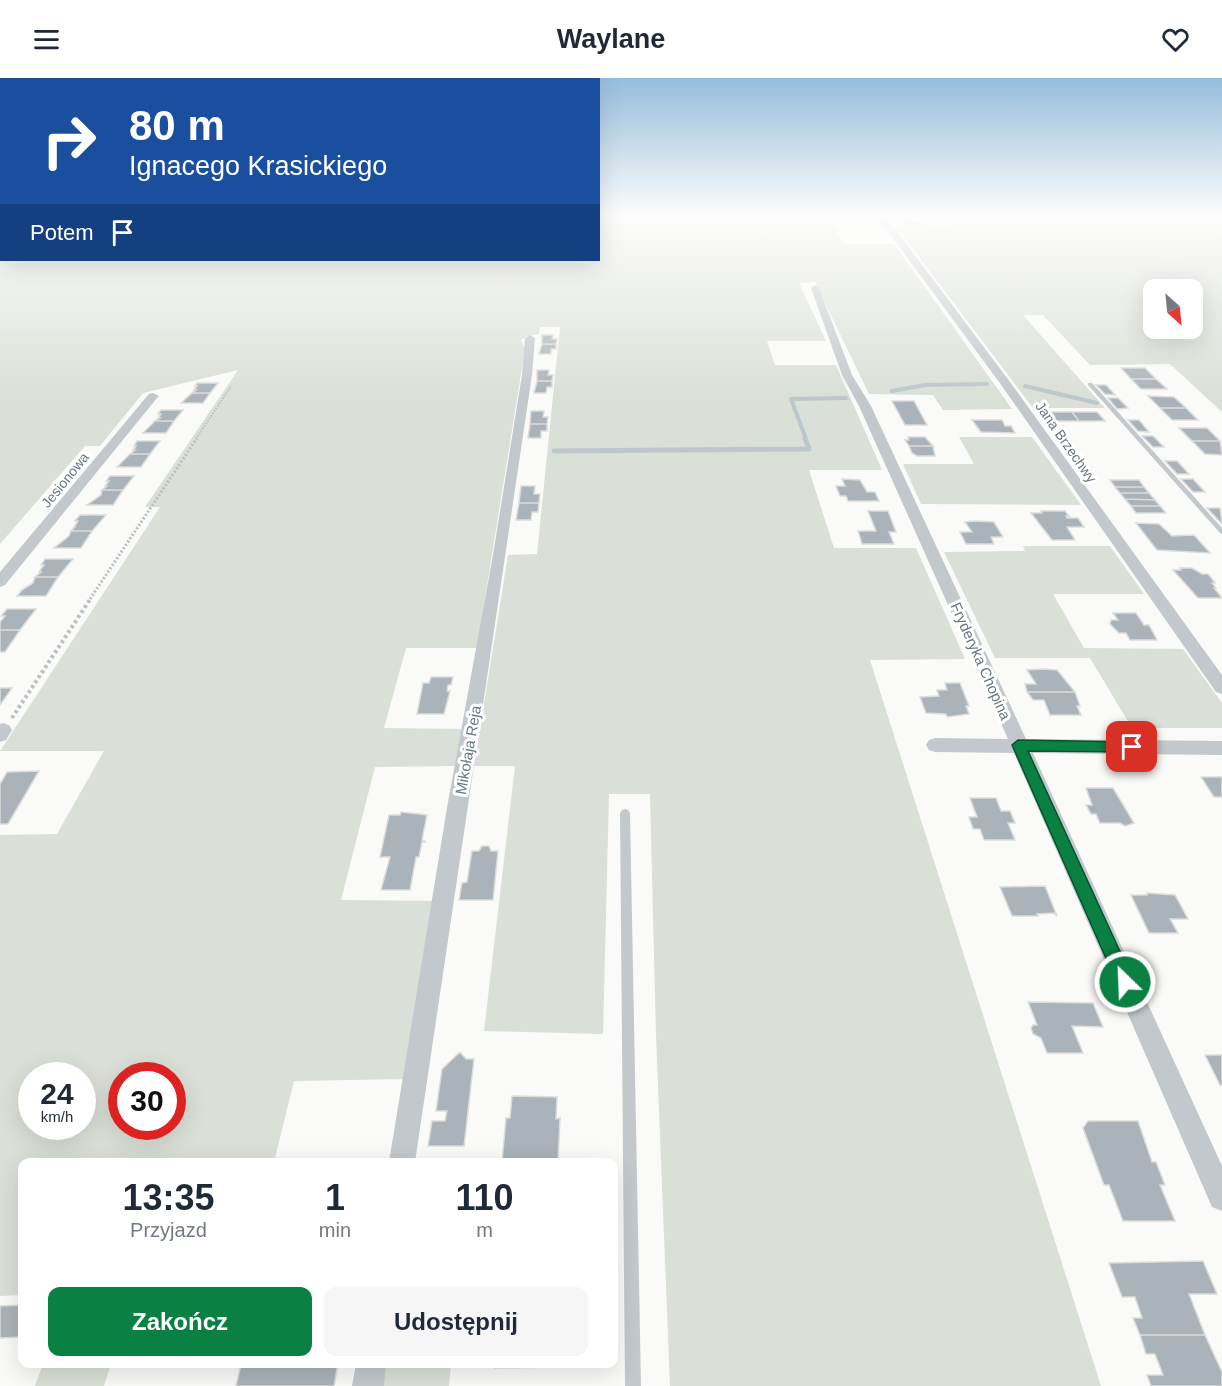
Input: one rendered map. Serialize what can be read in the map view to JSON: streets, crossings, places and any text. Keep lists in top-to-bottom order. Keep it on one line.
{"streets":{"street":["Jana Brzechwy","Jesionowa","Fryderyka Chopina","Mikołaja Reja"]},"north":"bottom right","page":{"header":"Waylane","turn":["80 m","Ignacego Krasickiego"],"then":"Potem","speed":"24 km/h","limit":"30","eta":["13:35","Przyjazd","1","min","110","m"],"buttons":["Zakończ","Udostępnij"]}}
